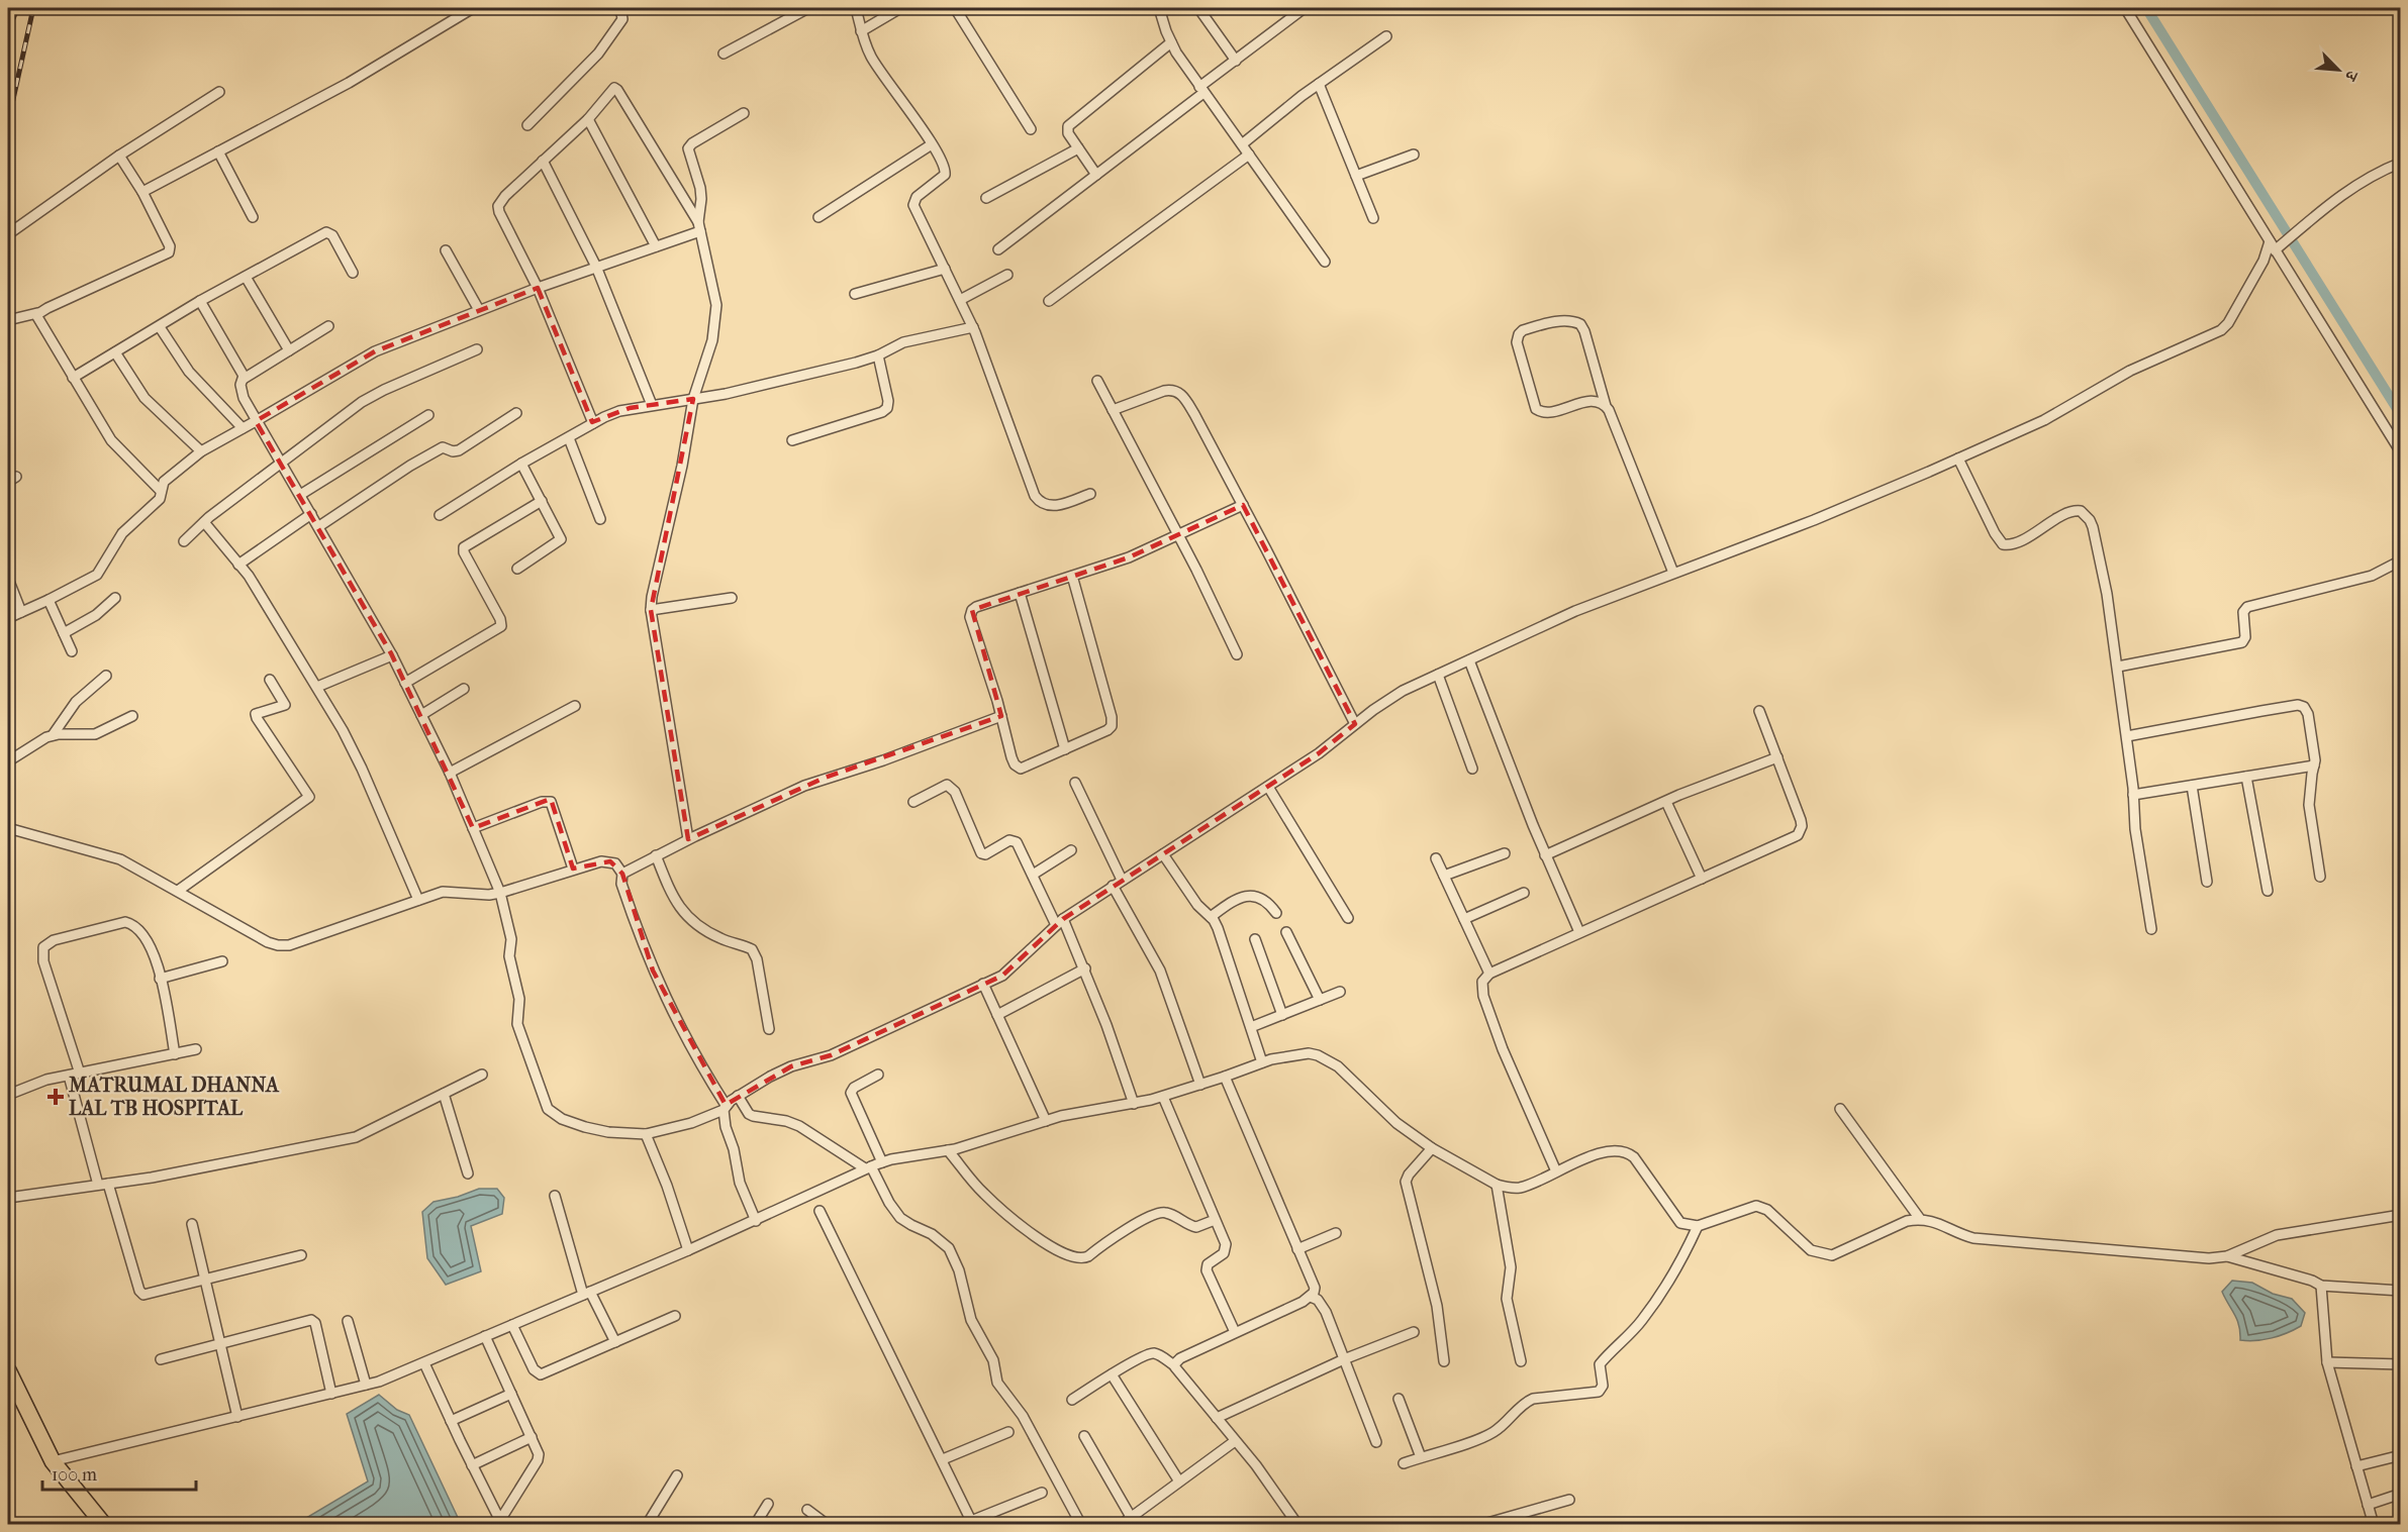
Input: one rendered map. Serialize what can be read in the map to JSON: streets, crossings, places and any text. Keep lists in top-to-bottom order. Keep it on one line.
{"places":{"health":["MATRUMAL DHANNA LAL TB HOSPITAL"]},"scale_bar":"100 m","north":"bottom right"}
